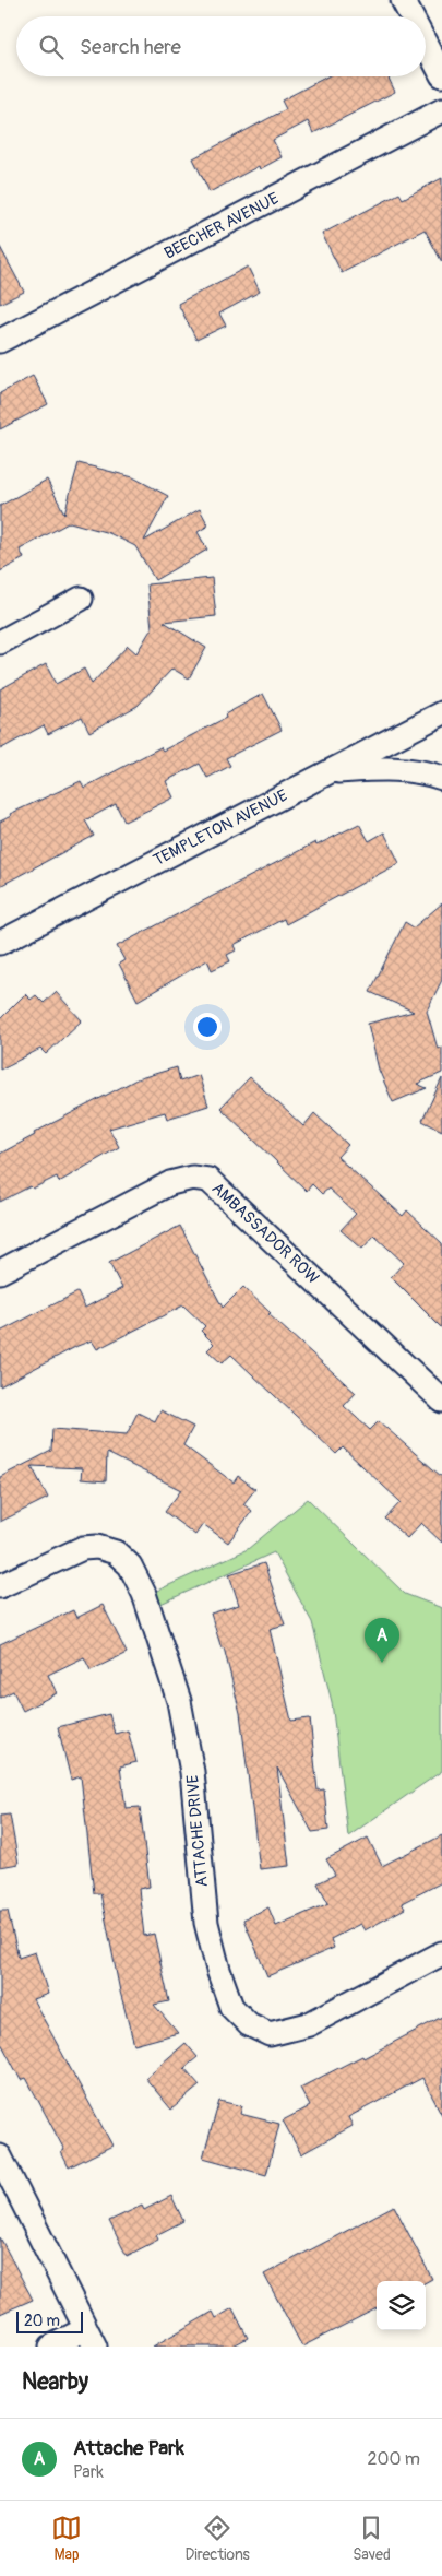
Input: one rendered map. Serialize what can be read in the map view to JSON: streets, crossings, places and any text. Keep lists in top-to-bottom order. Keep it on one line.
{"streets":{"street":["BEECHER AVENUE","TEMPLETON AVENUE","AMBASSADOR ROW","ATTACHE DRIVE"]},"scale_bar":"20 m","page":{"search":"Search here","pins":"A","scale":"20 m","heading":"Nearby","list":[{"mark":"A","name":"Attache Park","note":"Park","value":"200 m"}],"nav":["Map","Directions","Saved"]}}
